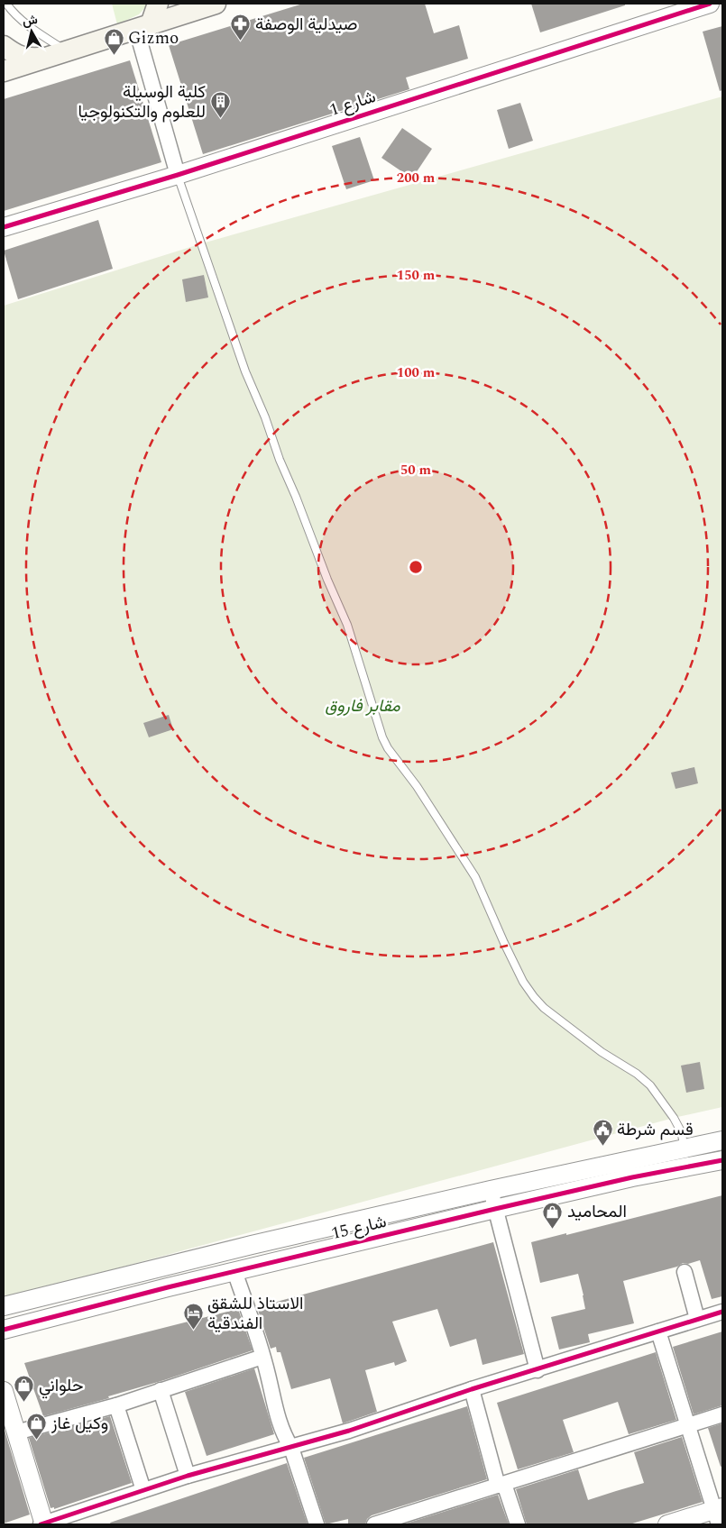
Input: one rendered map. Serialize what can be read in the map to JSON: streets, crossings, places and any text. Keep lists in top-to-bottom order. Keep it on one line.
{"streets":{"street":["شارع 1","شارع 15"]},"parks":["مقابر فاروق"],"places":{"pharmacy":["صيدلية الوصفة"],"shop":["Gizmo","المحاميد","حلواني","وكيل غاز"],"building":["كلية الوسيلة للعلوم والتكنولوجيا"],"public building":["قسم شرطة"],"hotel":["الاستاذ للشقق الفندقية"]},"north":"top","rings":["200 m","150 m","100 m","50 m"]}
